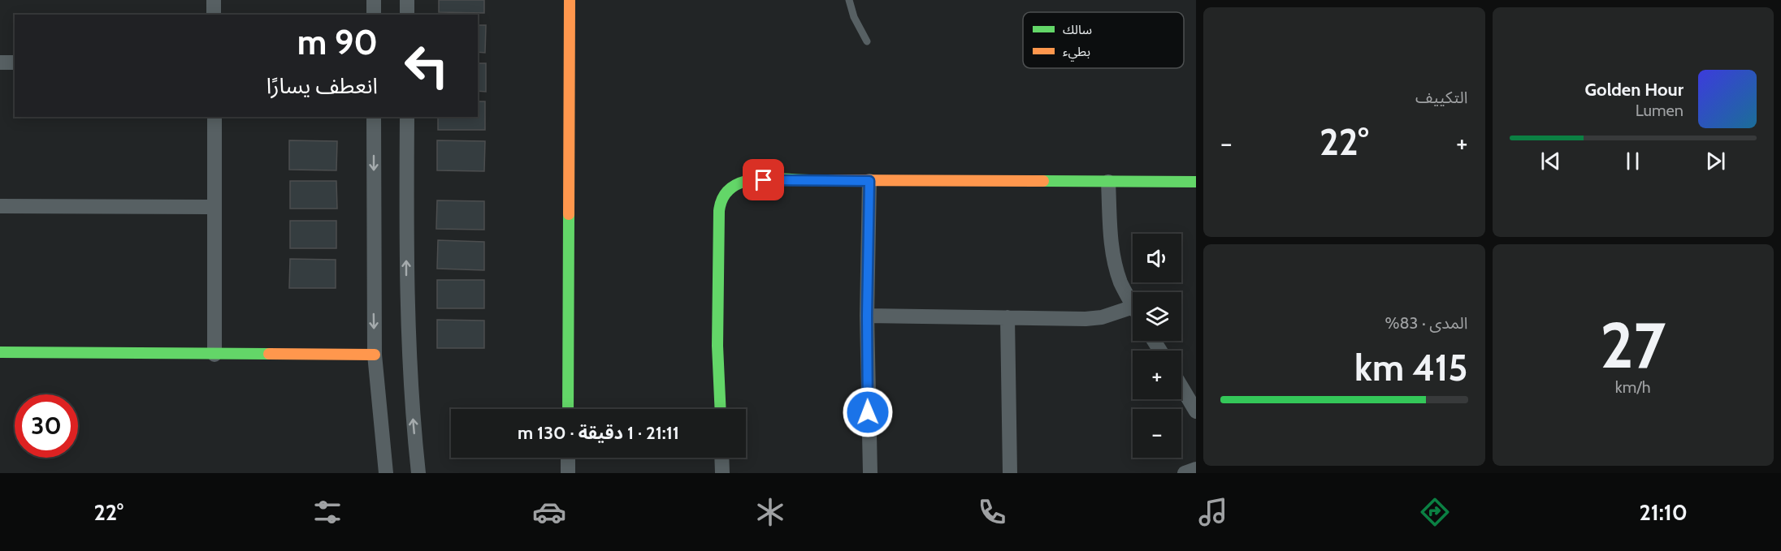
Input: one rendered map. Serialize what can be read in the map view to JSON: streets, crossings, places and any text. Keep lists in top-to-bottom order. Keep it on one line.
{"legend":["سالك","بطيء"],"page":{"tile":["التكييف",["27","km/h"],["المدى · 83%","415 km"]],"turn":["90 m","انعطف يسارًا"],"song":["Golden Hour","Lumen"],"heat":["−","22°","+"],"map_buttons":["+","−"],"limit":"30","trip":"21:11 · 1 دقيقة · 130 m","tabs":["21:10","22°"]}}
